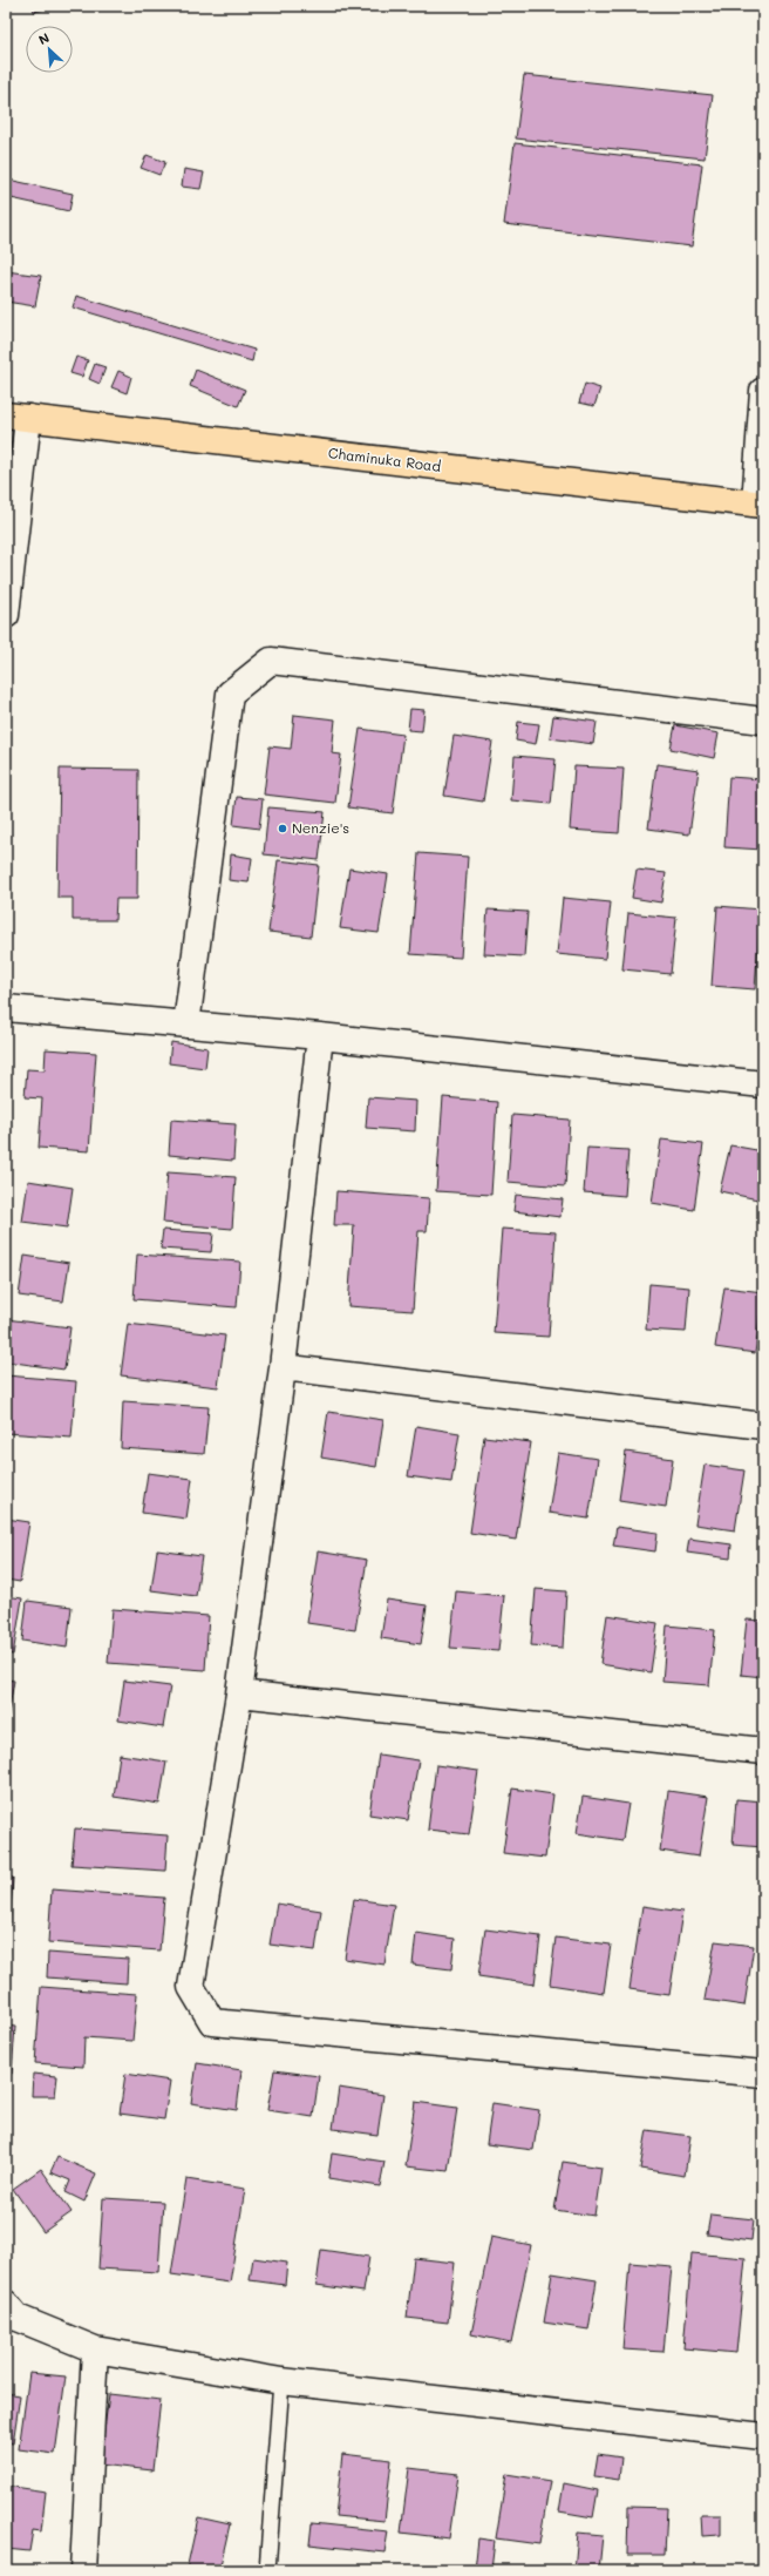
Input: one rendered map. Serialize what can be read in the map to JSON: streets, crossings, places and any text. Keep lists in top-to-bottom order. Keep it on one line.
{"streets":{"main road":["Chaminuka Road"]},"places":["Nenzie's"],"north":"top left"}
